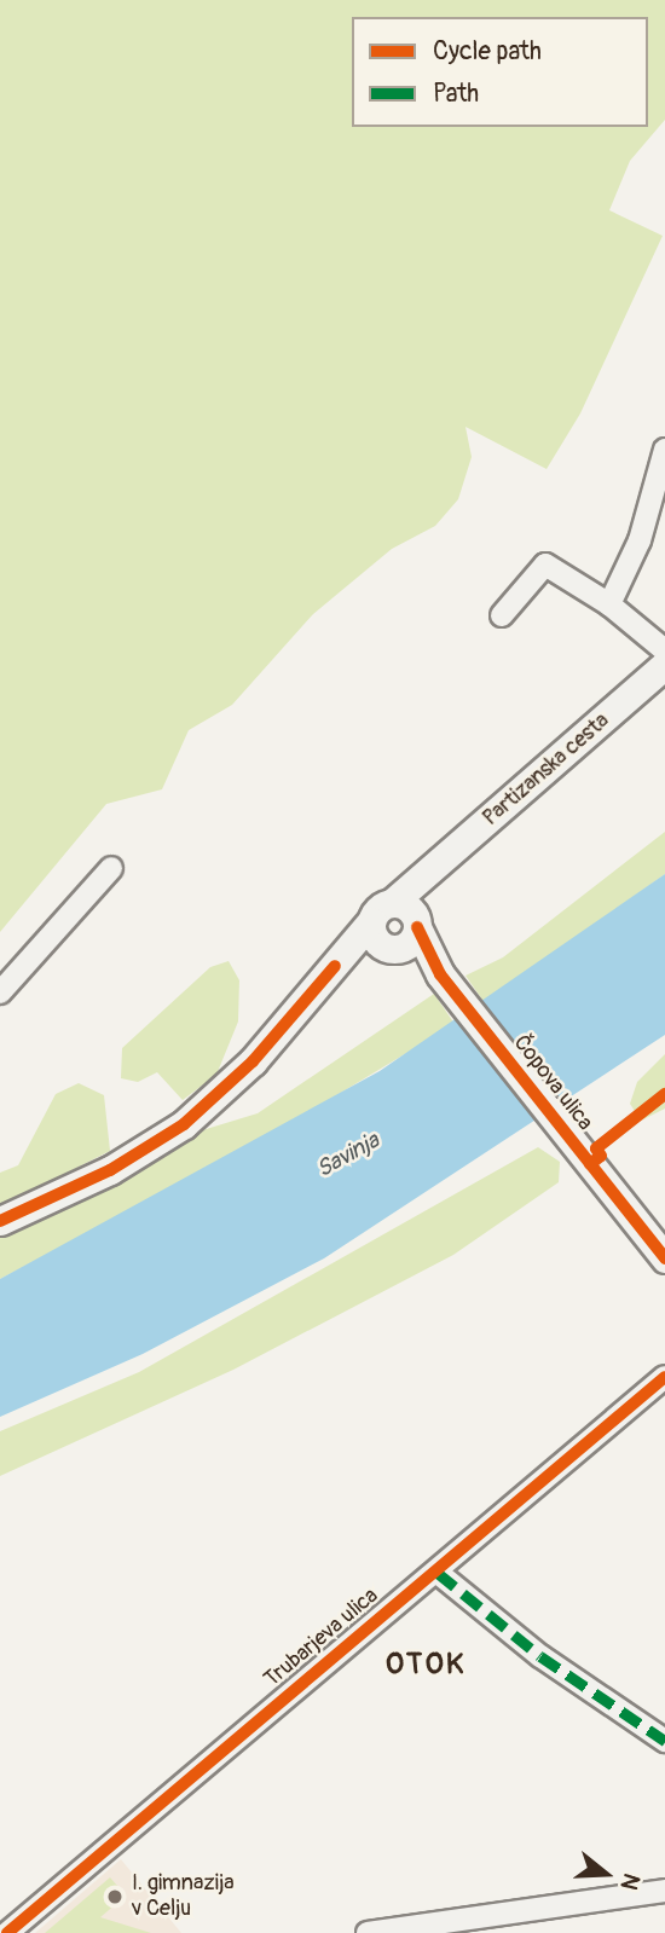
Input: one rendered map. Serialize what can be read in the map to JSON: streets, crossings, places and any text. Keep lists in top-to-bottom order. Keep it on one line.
{"streets":{"street":["Partizanska cesta","Čopova ulica","Trubarjeva ulica"]},"crossings":[["Partizanska cesta","Čopova ulica"]],"districts":["OTOK"],"water":["Savinja"],"places":["I. gimnazija v Celju"],"legend":["Cycle path","Path"],"north":"right"}
